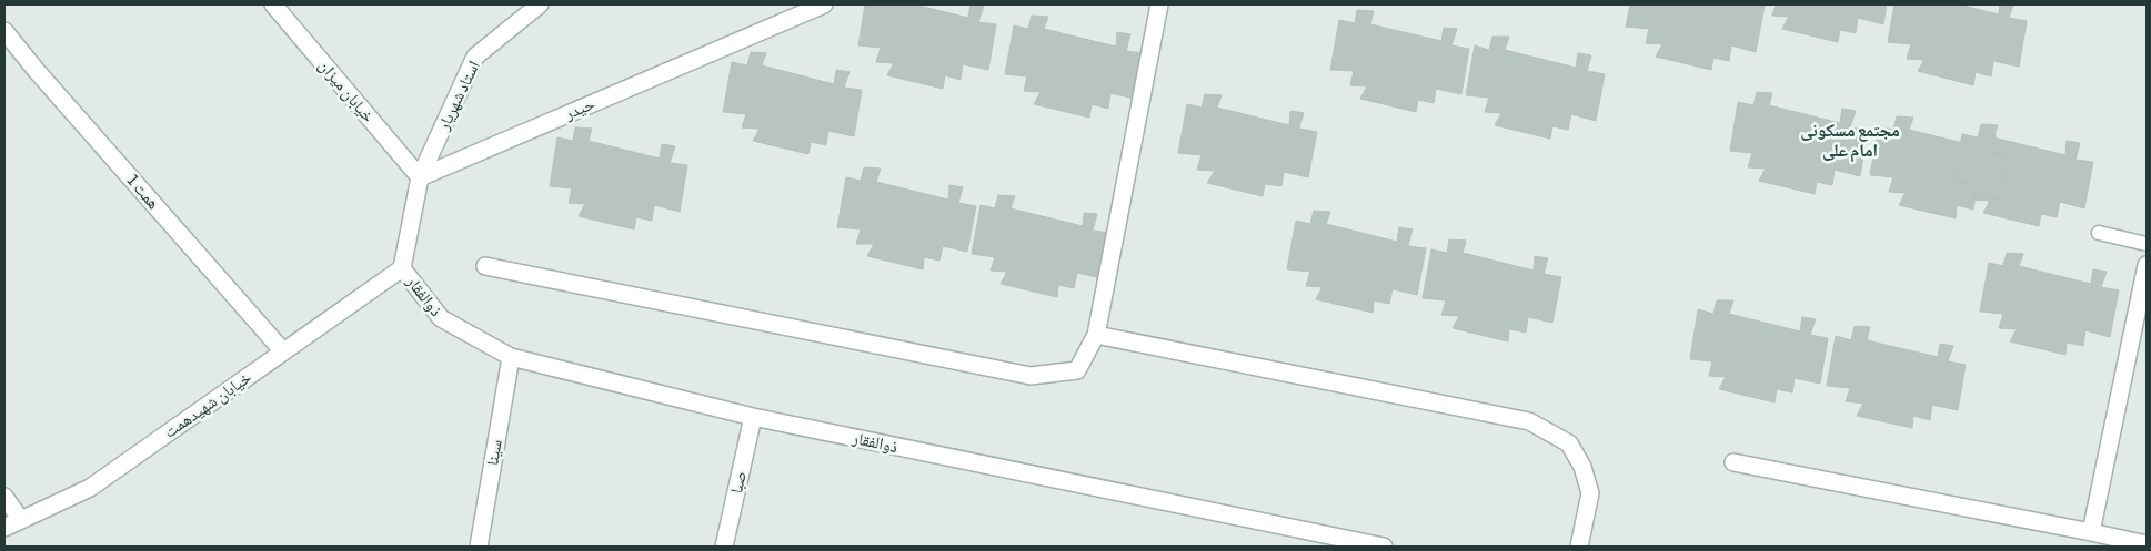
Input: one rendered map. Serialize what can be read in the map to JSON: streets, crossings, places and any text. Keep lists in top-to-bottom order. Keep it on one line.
{"streets":{"street":["خیابان میزان","استاد شهریار","حیدر","همت 1","ذوالفقار","خیابان شهیدهمت","سینا","صبا"]},"crossings":[["خیابان میزان","استاد شهریار"],["خیابان میزان","حیدر"],["استاد شهریار","حیدر"],["همت 1","خیابان شهیدهمت"],["ذوالفقار","خیابان شهیدهمت"],["ذوالفقار","سینا"],["ذوالفقار","صبا"]],"districts":["مجتمع مسکونی امام علی"]}
